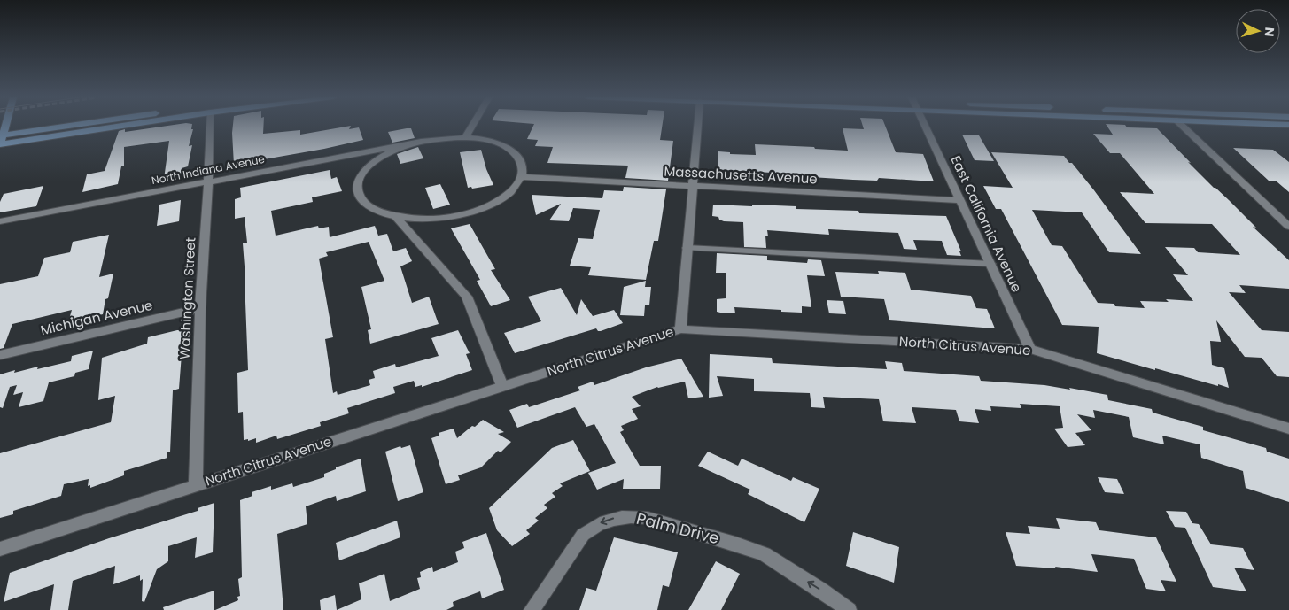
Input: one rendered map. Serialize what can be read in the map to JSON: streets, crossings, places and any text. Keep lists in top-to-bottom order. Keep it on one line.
{"streets":{"street":["North Indiana Avenue","Massachusetts Avenue","East California Avenue","Washington Street","Michigan Avenue","North Citrus Avenue","Palm Drive"]},"crossings":[["North Indiana Avenue","Washington Street"],["Massachusetts Avenue","East California Avenue"],["East California Avenue","North Citrus Avenue"],["Washington Street","Michigan Avenue"],["Washington Street","North Citrus Avenue"]],"one_way":["Palm Drive"],"north":"right"}
